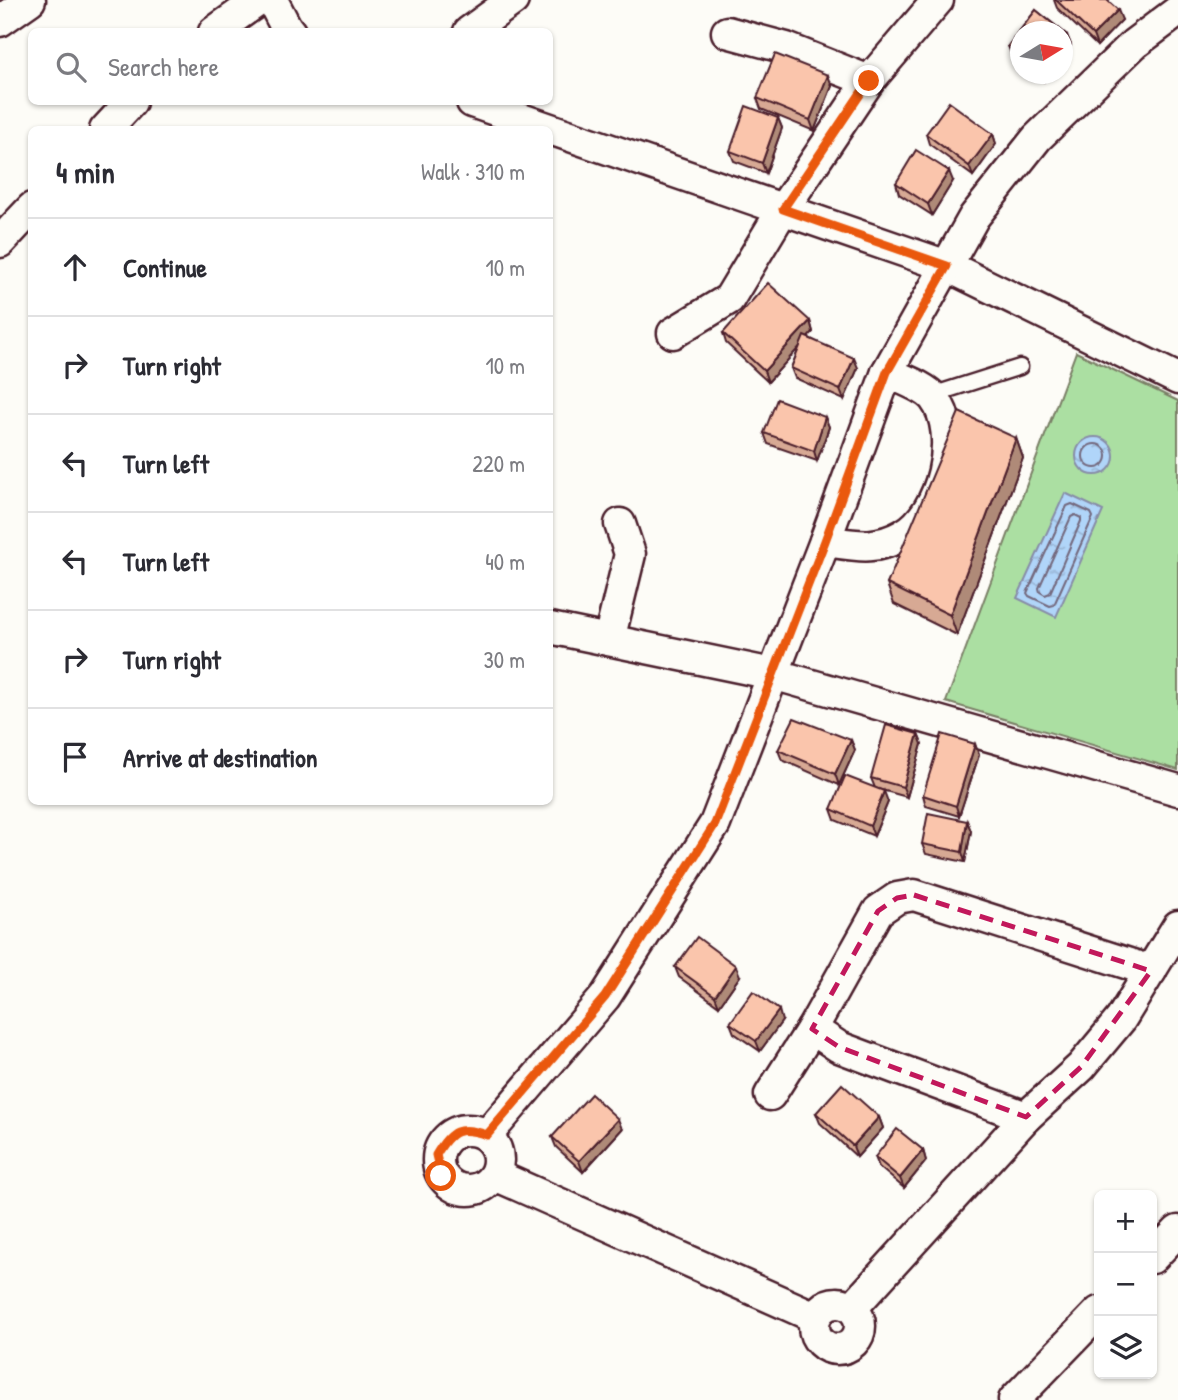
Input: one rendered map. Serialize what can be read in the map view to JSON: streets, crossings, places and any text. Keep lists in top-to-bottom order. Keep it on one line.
{"north":"right","page":{"search":"Search here","heading":["4 min","Walk · 310 m"],"list":[["Continue","10 m"],["Turn right","10 m"],["Turn left","220 m"],["Turn left","40 m"],["Turn right","30 m"],"Arrive at destination"],"map_buttons":["+","−"]}}
